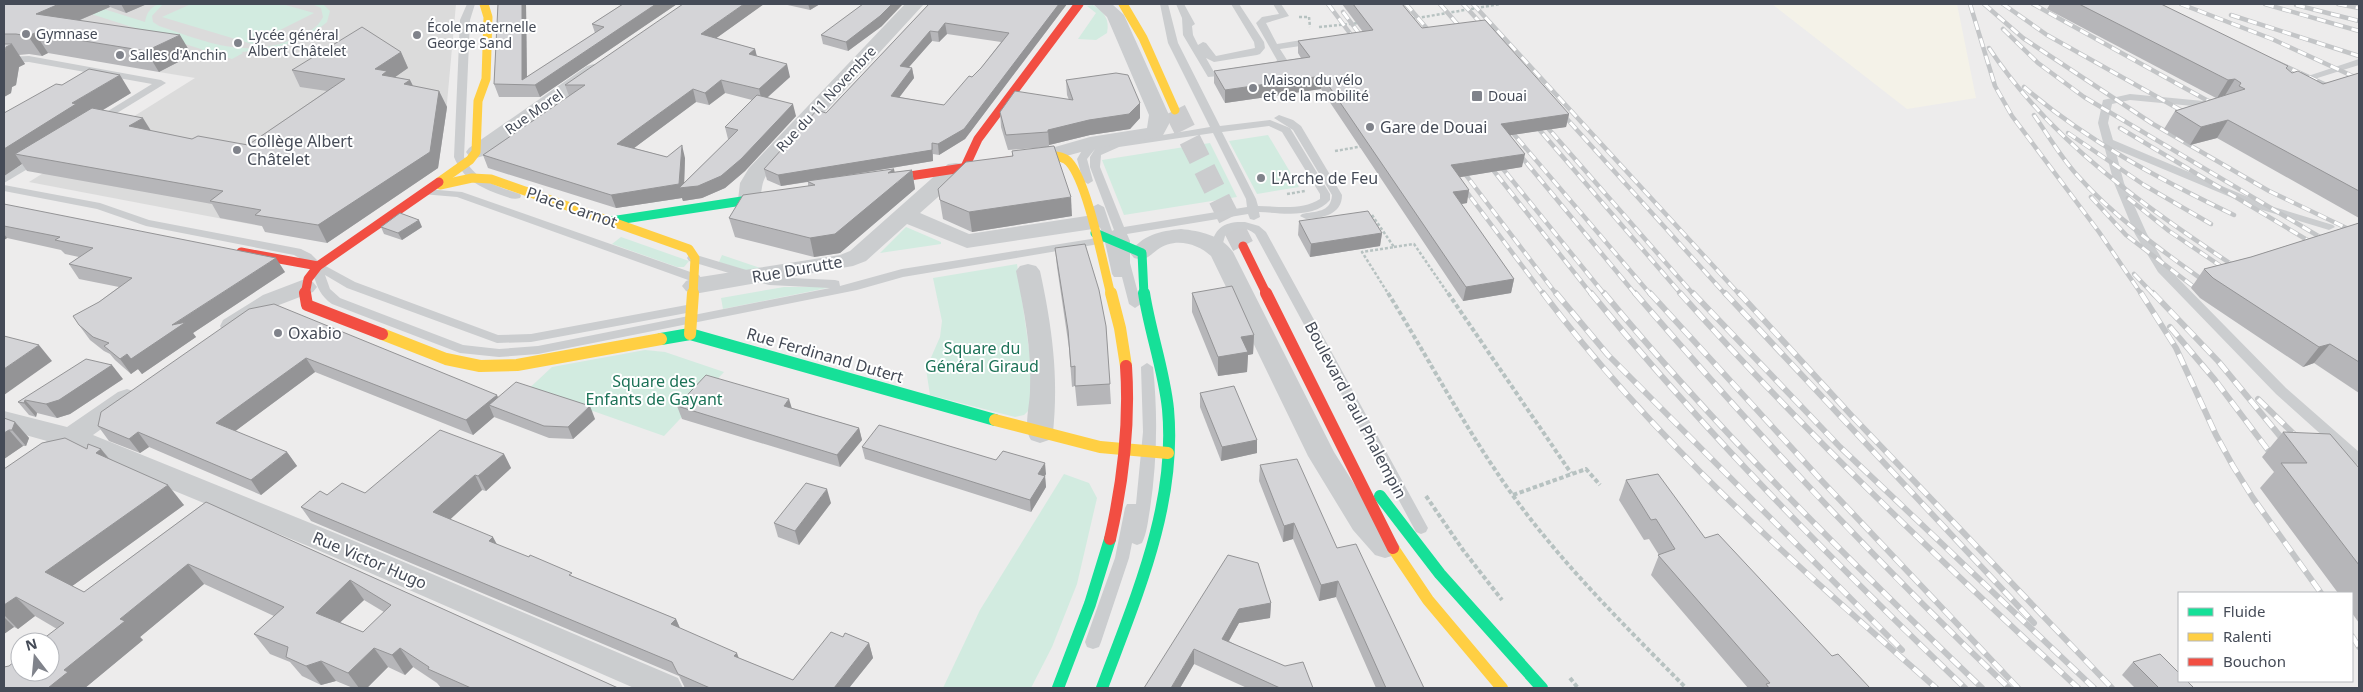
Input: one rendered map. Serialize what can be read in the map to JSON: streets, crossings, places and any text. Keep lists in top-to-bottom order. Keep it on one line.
{"streets":{"street":["Rue du 11 Novembre","Rue Morel","Place Carnot","Rue Durutte","Rue Ferdinand Dutert","Boulevard Paul Phalempin","Rue Victor Hugo"]},"crossings":[["Rue Morel","Place Carnot"],["Place Carnot","Rue Durutte"]],"parks":["Square du Général Giraud","Square des Enfants de Gayant"],"places":{"other":["Gymnase","École maternelle George Sand","Lycée général Albert Châtelet","Salles d'Anchin","Maison du vélo et de la mobilité","Gare de Douai","Collège Albert Châtelet","L'Arche de Feu","Oxabio"],"transit":["Douai"]},"legend":["Fluide","Ralenti","Bouchon"],"north":"top"}
